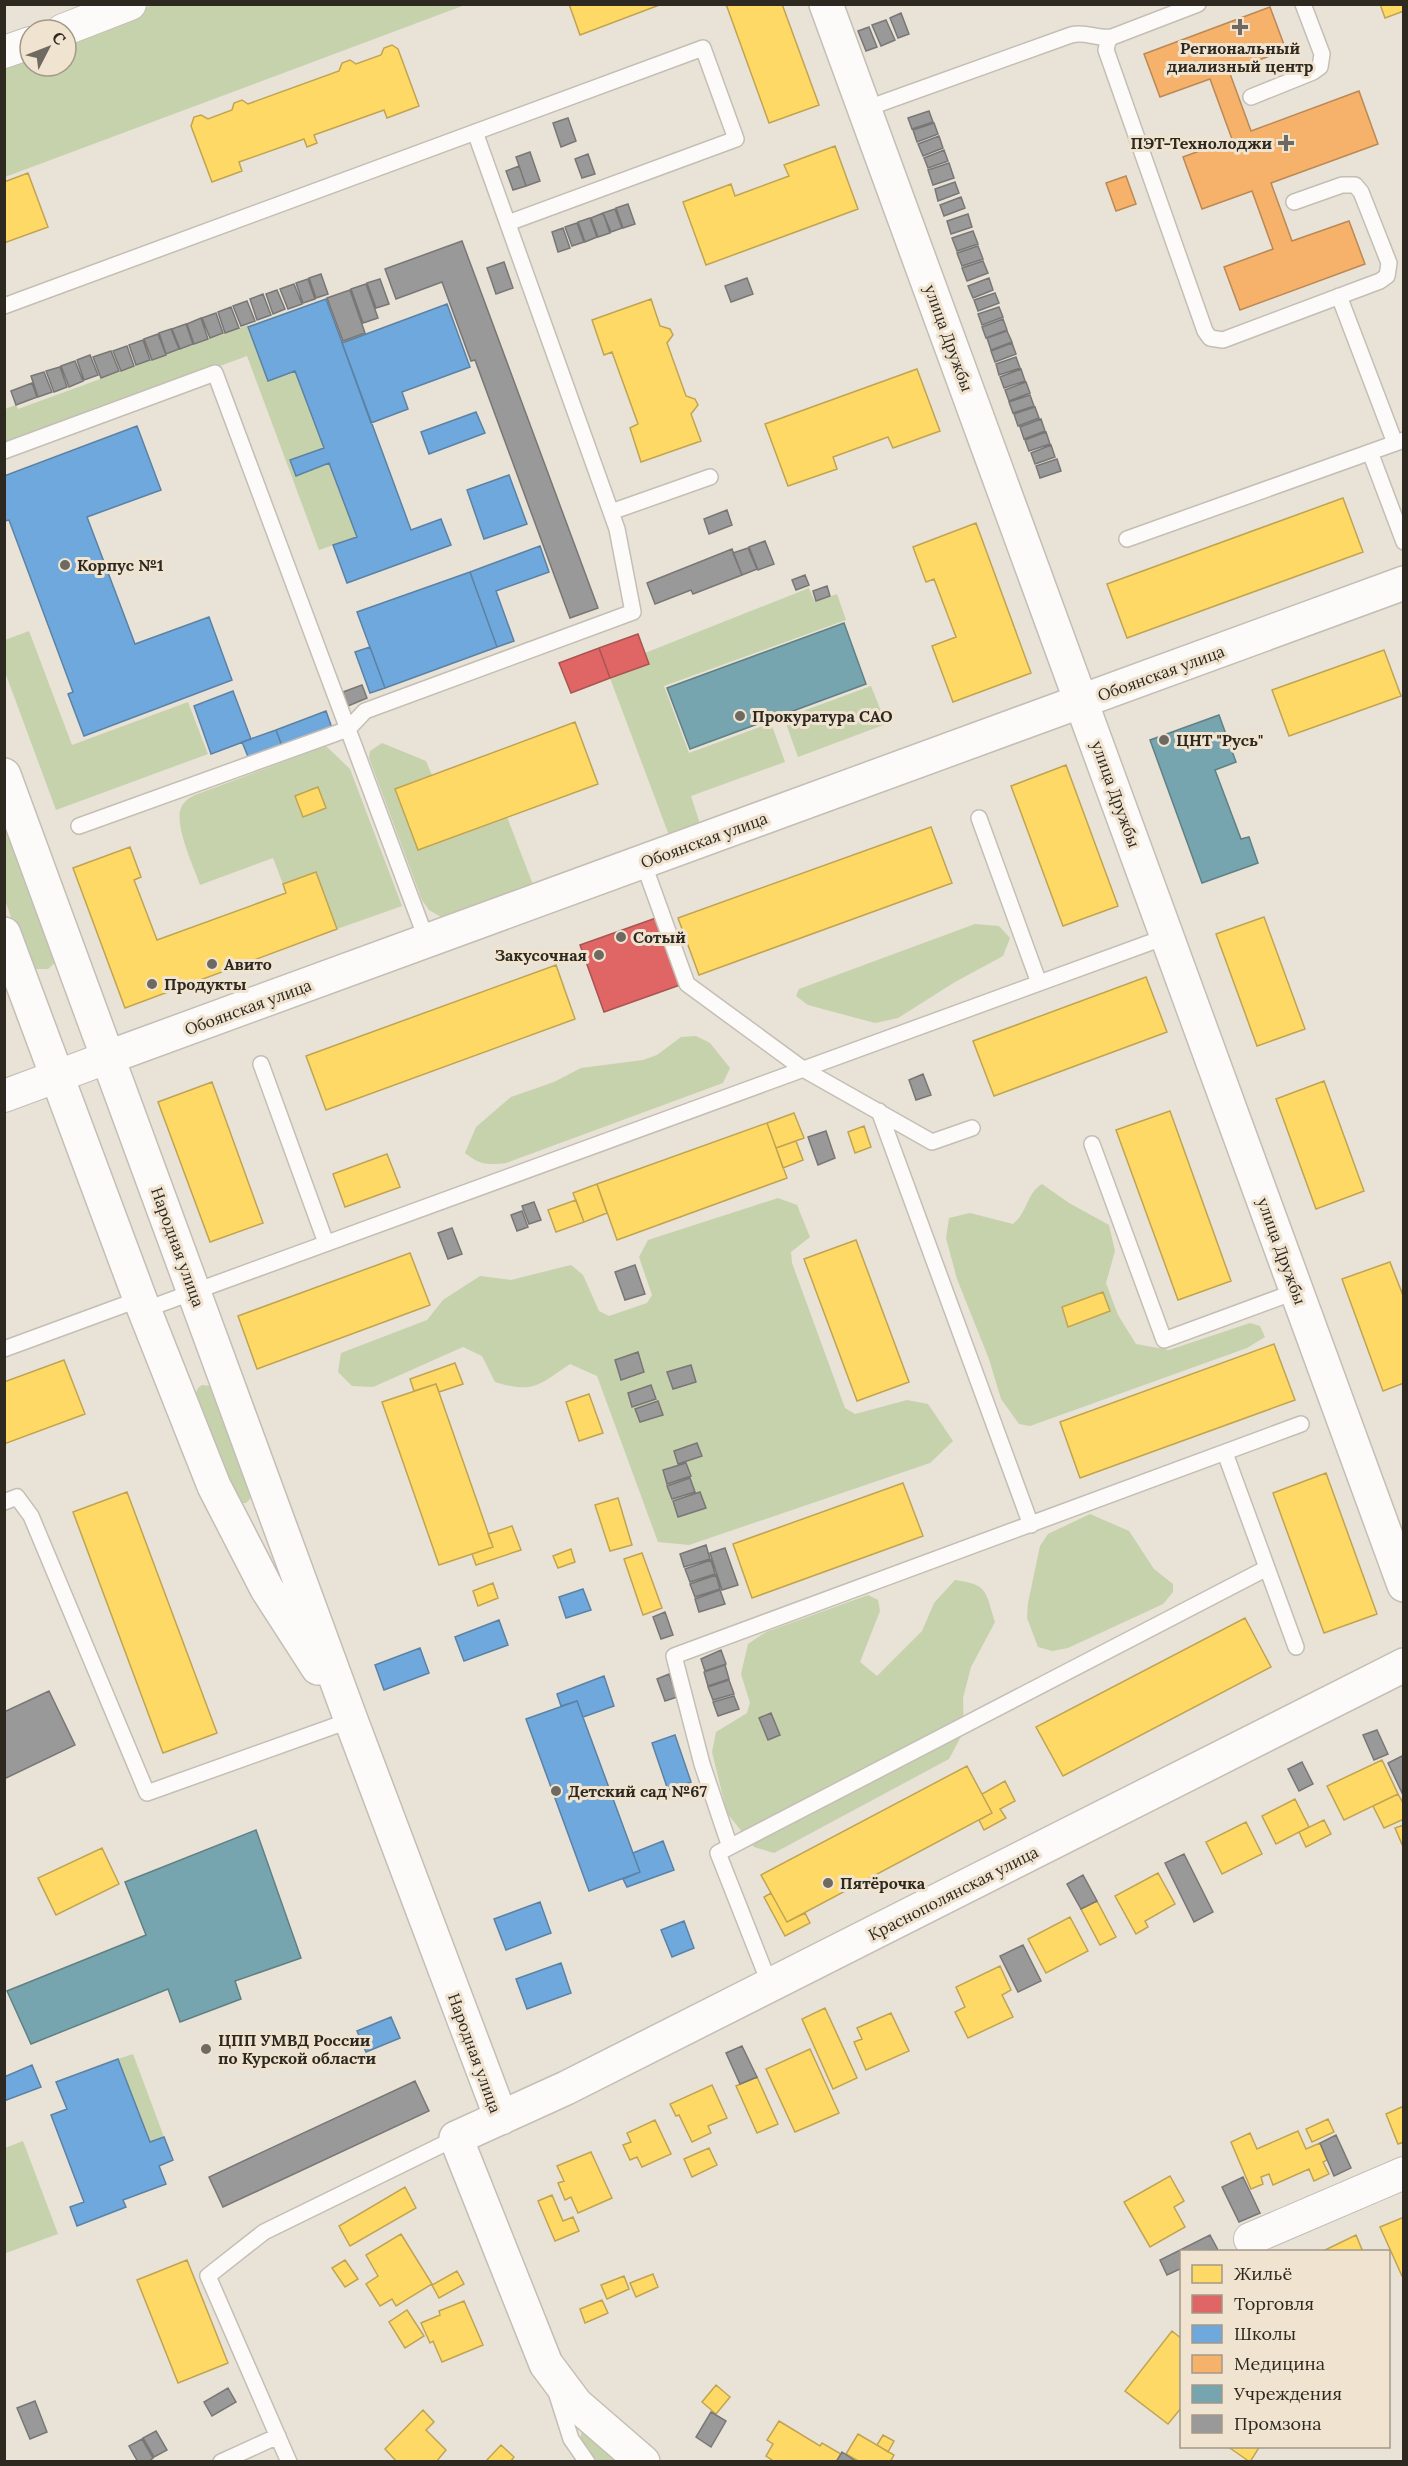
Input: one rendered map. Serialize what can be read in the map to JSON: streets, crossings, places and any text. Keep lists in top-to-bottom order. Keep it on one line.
{"streets":{"street":["улица Дружбы","Обоянская улица","Народная улица","Краснополянская улица"]},"crossings":[["улица Дружбы","Обоянская улица"],["Обоянская улица","Народная улица"],["Народная улица","Краснополянская улица"]],"places":{"health":["Региональный диализный центр","ПЭТ-Технолоджи"],"other":["Корпус №1","Прокуратура САО","ЦНТ \"Русь\"","Сотый","Закусочная","Авито","Продукты","Детский сад №67","Пятёрочка","ЦПП УМВД России по Курской области"]},"legend":["Жильё","Торговля","Школы","Медицина","Учреждения","Промзона"],"north":"top right"}
